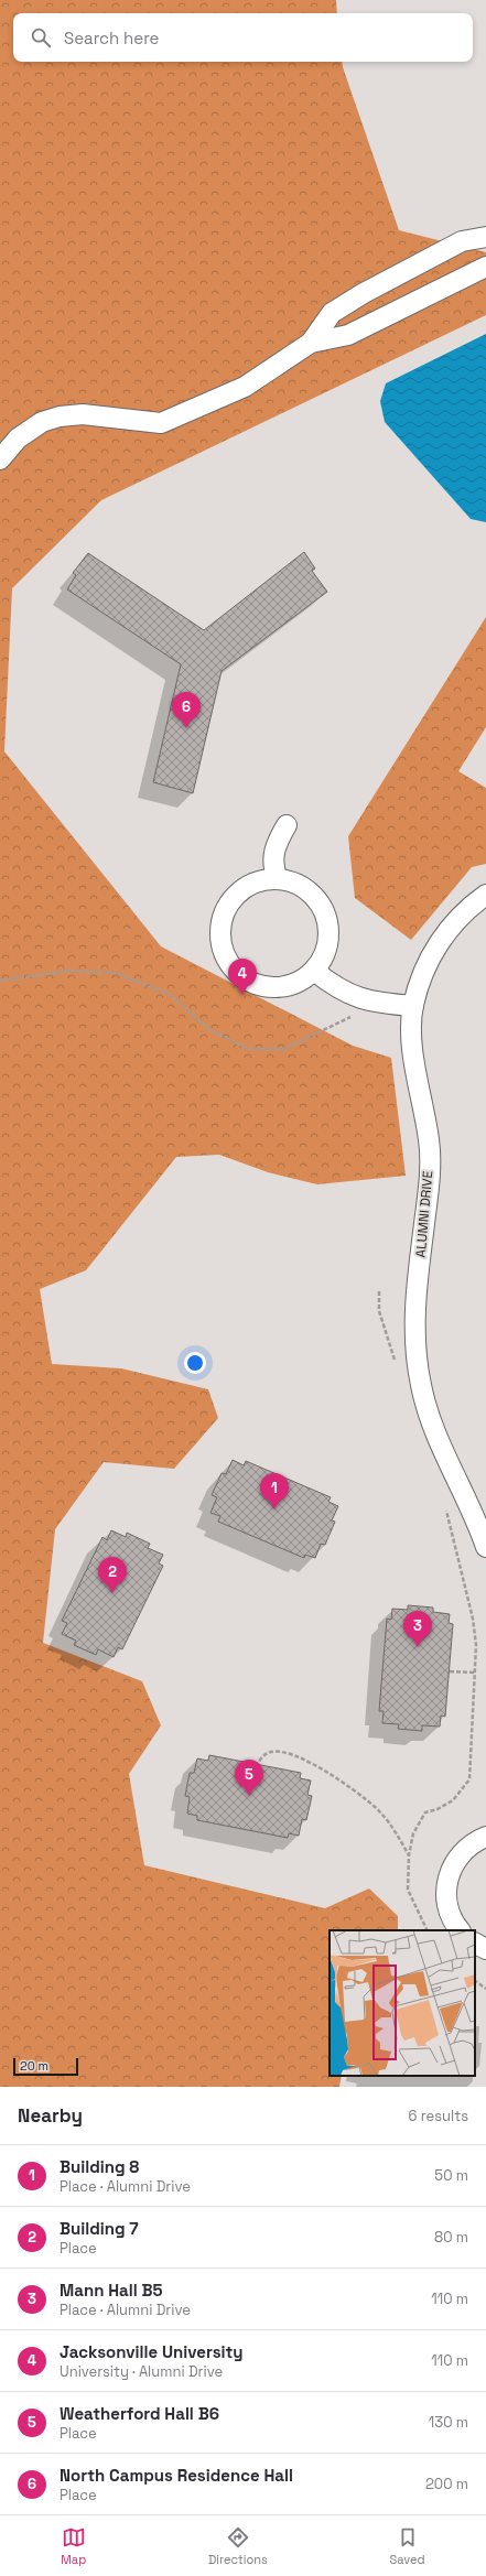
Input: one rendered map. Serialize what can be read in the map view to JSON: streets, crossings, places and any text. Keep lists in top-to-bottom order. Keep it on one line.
{"streets":{"street":["ALUMNI DRIVE"]},"scale_bar":"20 m","page":{"search":"Search here","pins":["6","4","1","2","3","5"],"scale":"20 m","heading":["Nearby","6 results"],"list":[{"mark":"1","name":"Building 8","note":"Place · Alumni Drive","value":"50 m"},{"mark":"2","name":"Building 7","note":"Place","value":"80 m"},{"mark":"3","name":"Mann Hall B5","note":"Place · Alumni Drive","value":"110 m"},{"mark":"4","name":"Jacksonville University","note":"University · Alumni Drive","value":"110 m"},{"mark":"5","name":"Weatherford Hall B6","note":"Place","value":"130 m"},{"mark":"6","name":"North Campus Residence Hall","note":"Place","value":"200 m"}],"nav":["Map","Directions","Saved"]}}
